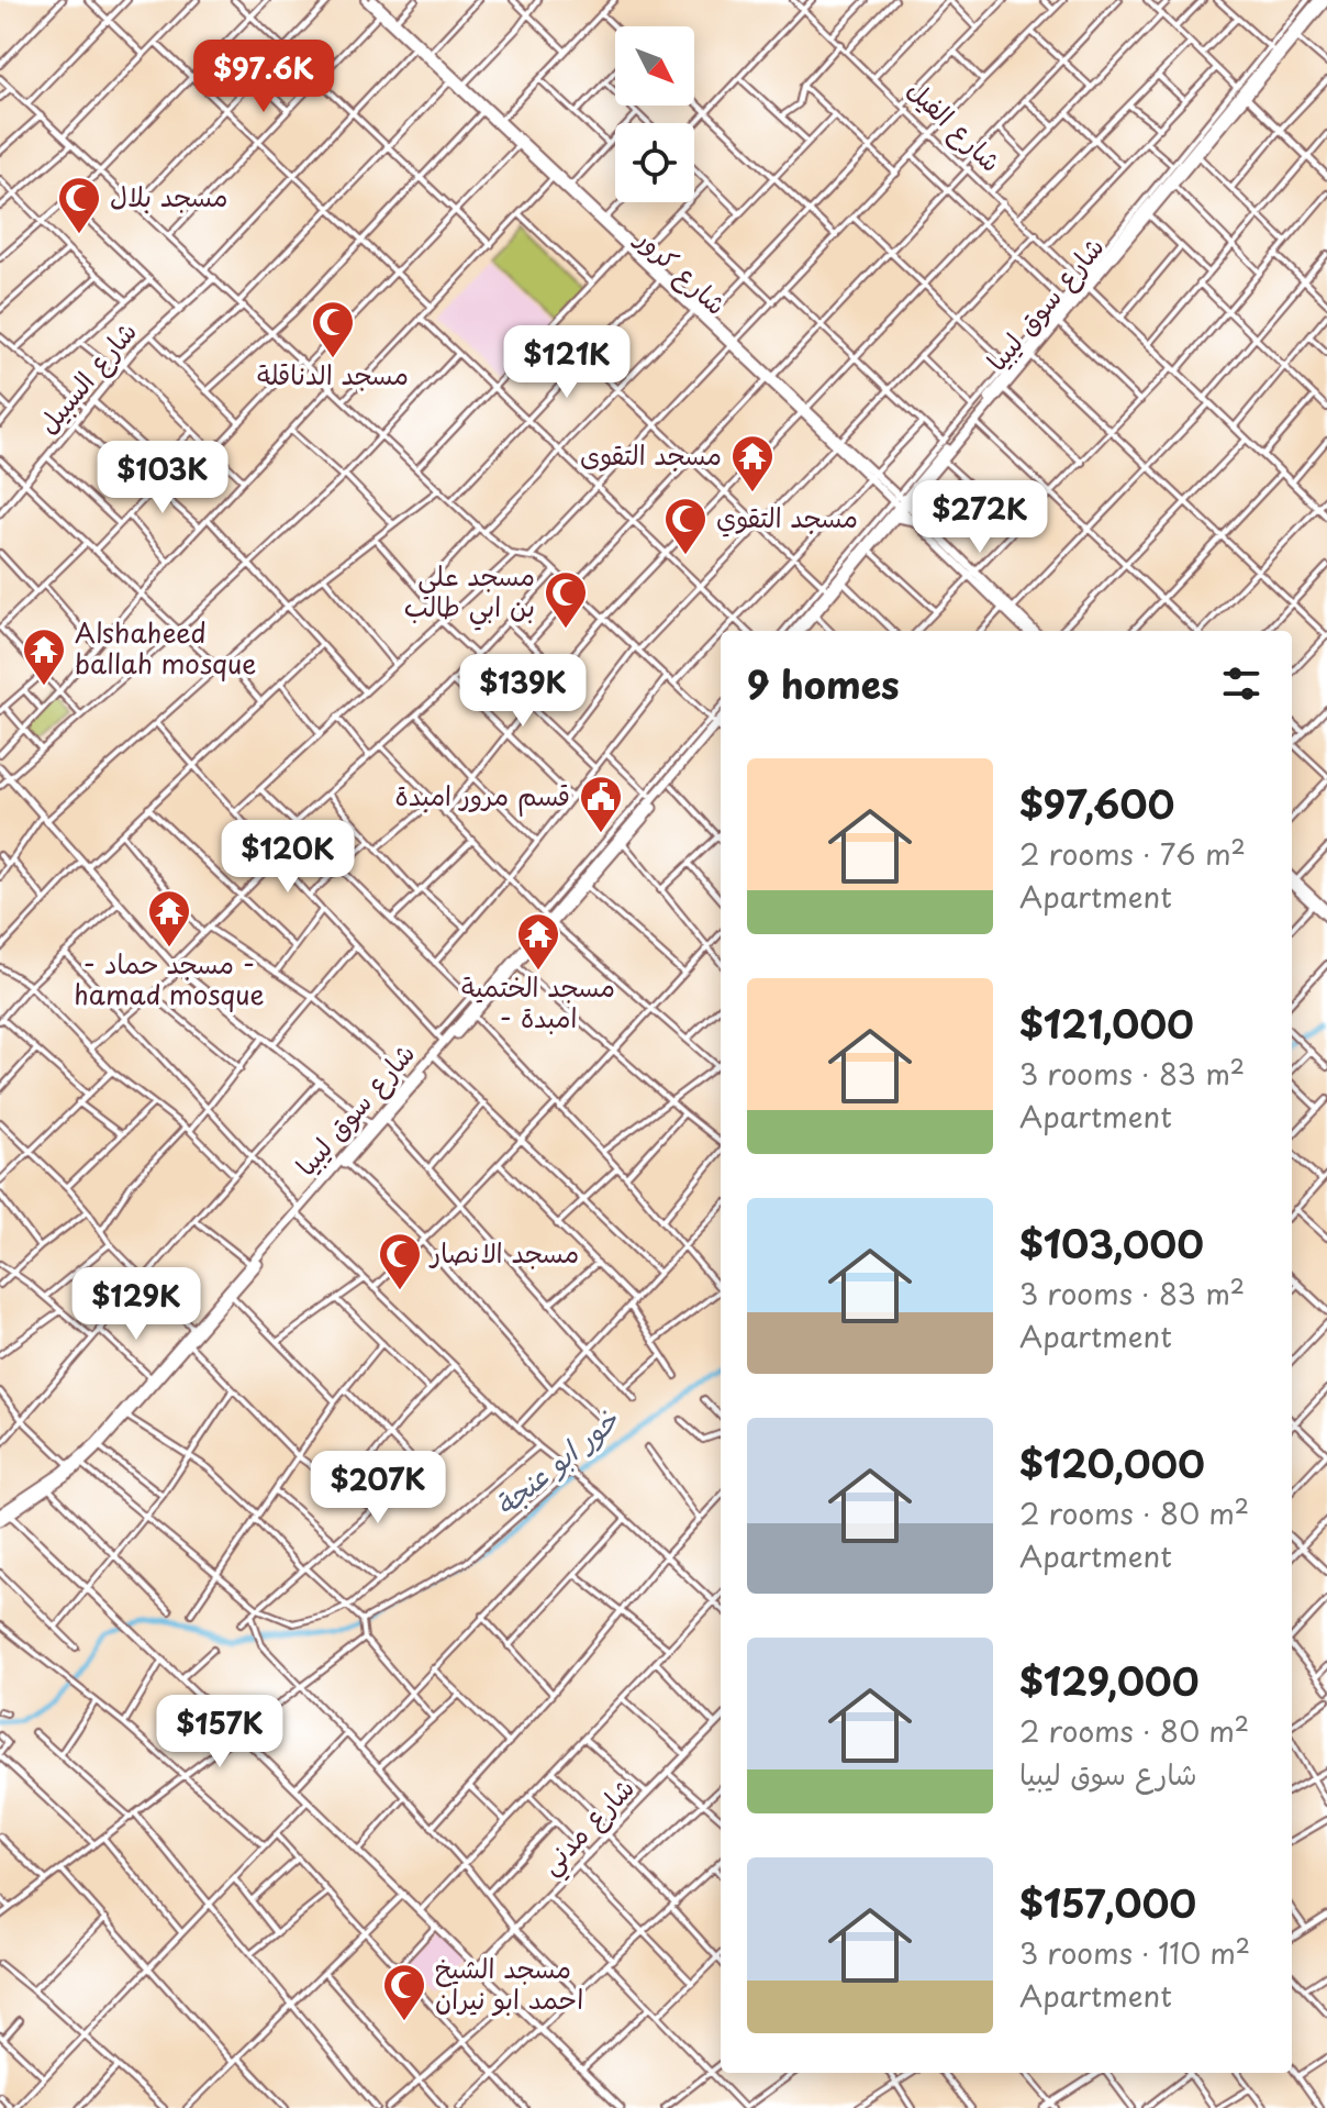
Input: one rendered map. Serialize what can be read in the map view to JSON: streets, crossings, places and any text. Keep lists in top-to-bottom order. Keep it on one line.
{"streets":{"main road":["شارع كرور","شارع سوق ليبيا"],"street":["شارع الفيل","شارع السبيل","شارع مدني"]},"crossings":[["شارع الفيل","شارع سوق ليبيا"],["شارع كرور","شارع سوق ليبيا"]],"water":["خور ابو عنجة"],"places":{"mosque":["مسجد بلال","مسجد الدناقلة","مسجد التقوي","مسجد علي بن ابي طالب","مسجد الانصار","مسجد الشيخ احمد ابو نيران"],"temple":["مسجد التقوى","Alshaheed ballah mosque","- مسجد حماد - hamad mosque","مسجد الختمية - امبدة"],"public building":["قسم مرور امبدة"]},"north":"bottom right","page":{"price":["$97.6K","$121K","$103K","$272K","$139K","$120K","$129K","$207K","$157K"],"heading":"9 homes","list":[{"name":"$97,600","note":"2 rooms · 76 m² · Apartment"},{"name":"$121,000","note":"3 rooms · 83 m² · Apartment"},{"name":"$103,000","note":"3 rooms · 83 m² · Apartment"},{"name":"$120,000","note":"2 rooms · 80 m² · Apartment"},{"name":"$129,000","note":"2 rooms · 80 m² · شارع سوق ليبيا"},{"name":"$157,000","note":"3 rooms · 110 m² · Apartment"}]}}
